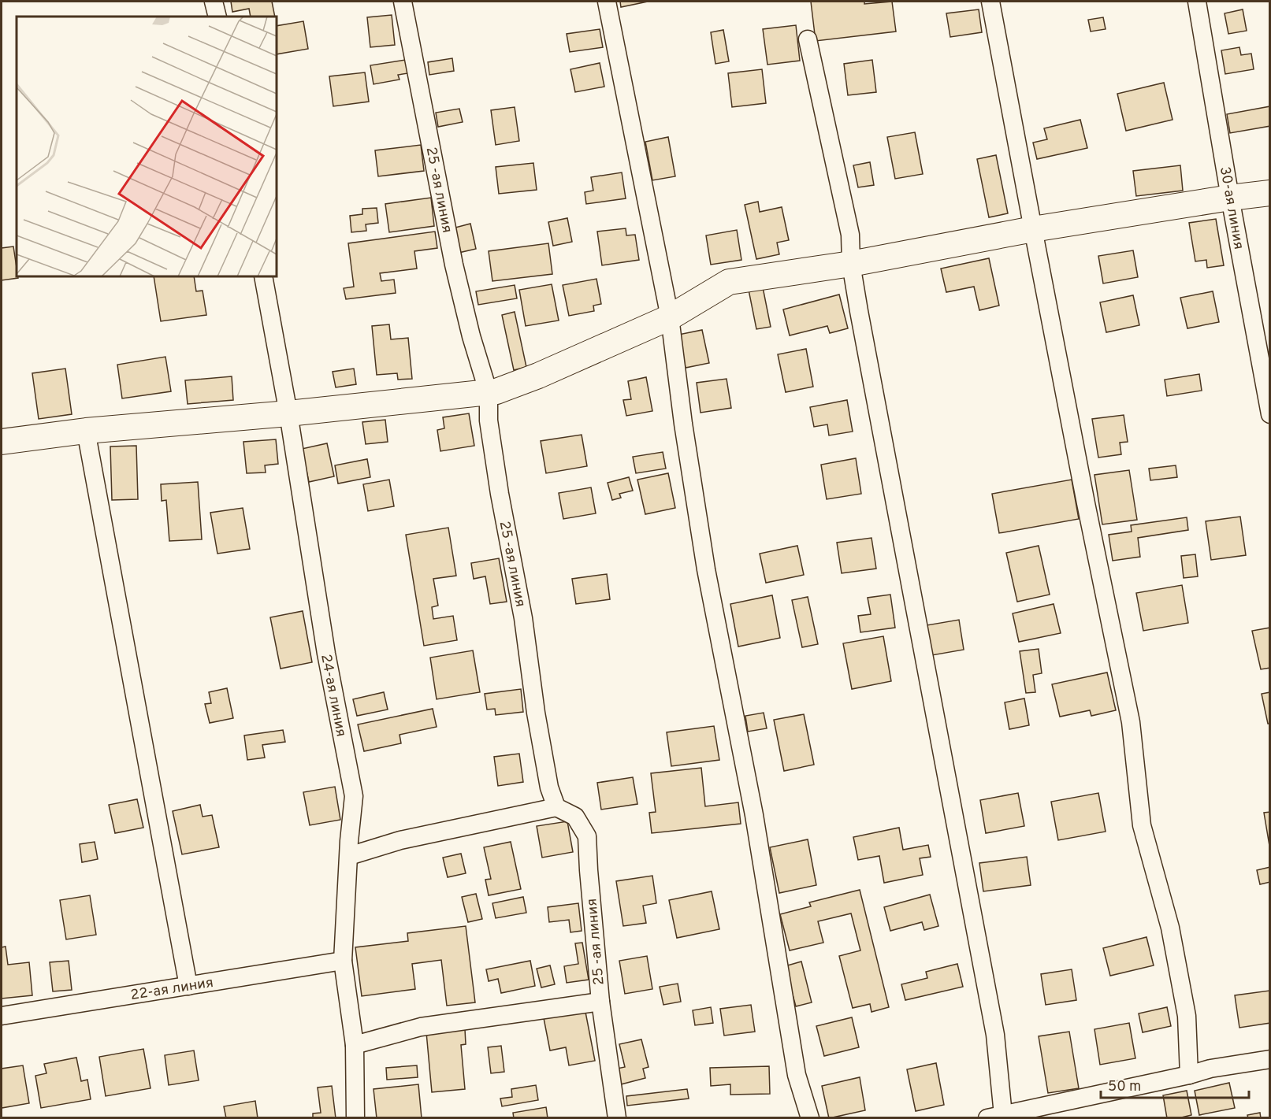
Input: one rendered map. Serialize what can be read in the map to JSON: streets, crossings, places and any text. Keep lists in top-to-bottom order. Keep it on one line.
{"streets":{"street":["25 -ая линия","30-ая линия","24-ая линия","22-ая линия"]},"crossings":[["24-ая линия","22-ая линия"]],"scale_bar":"50 m"}
